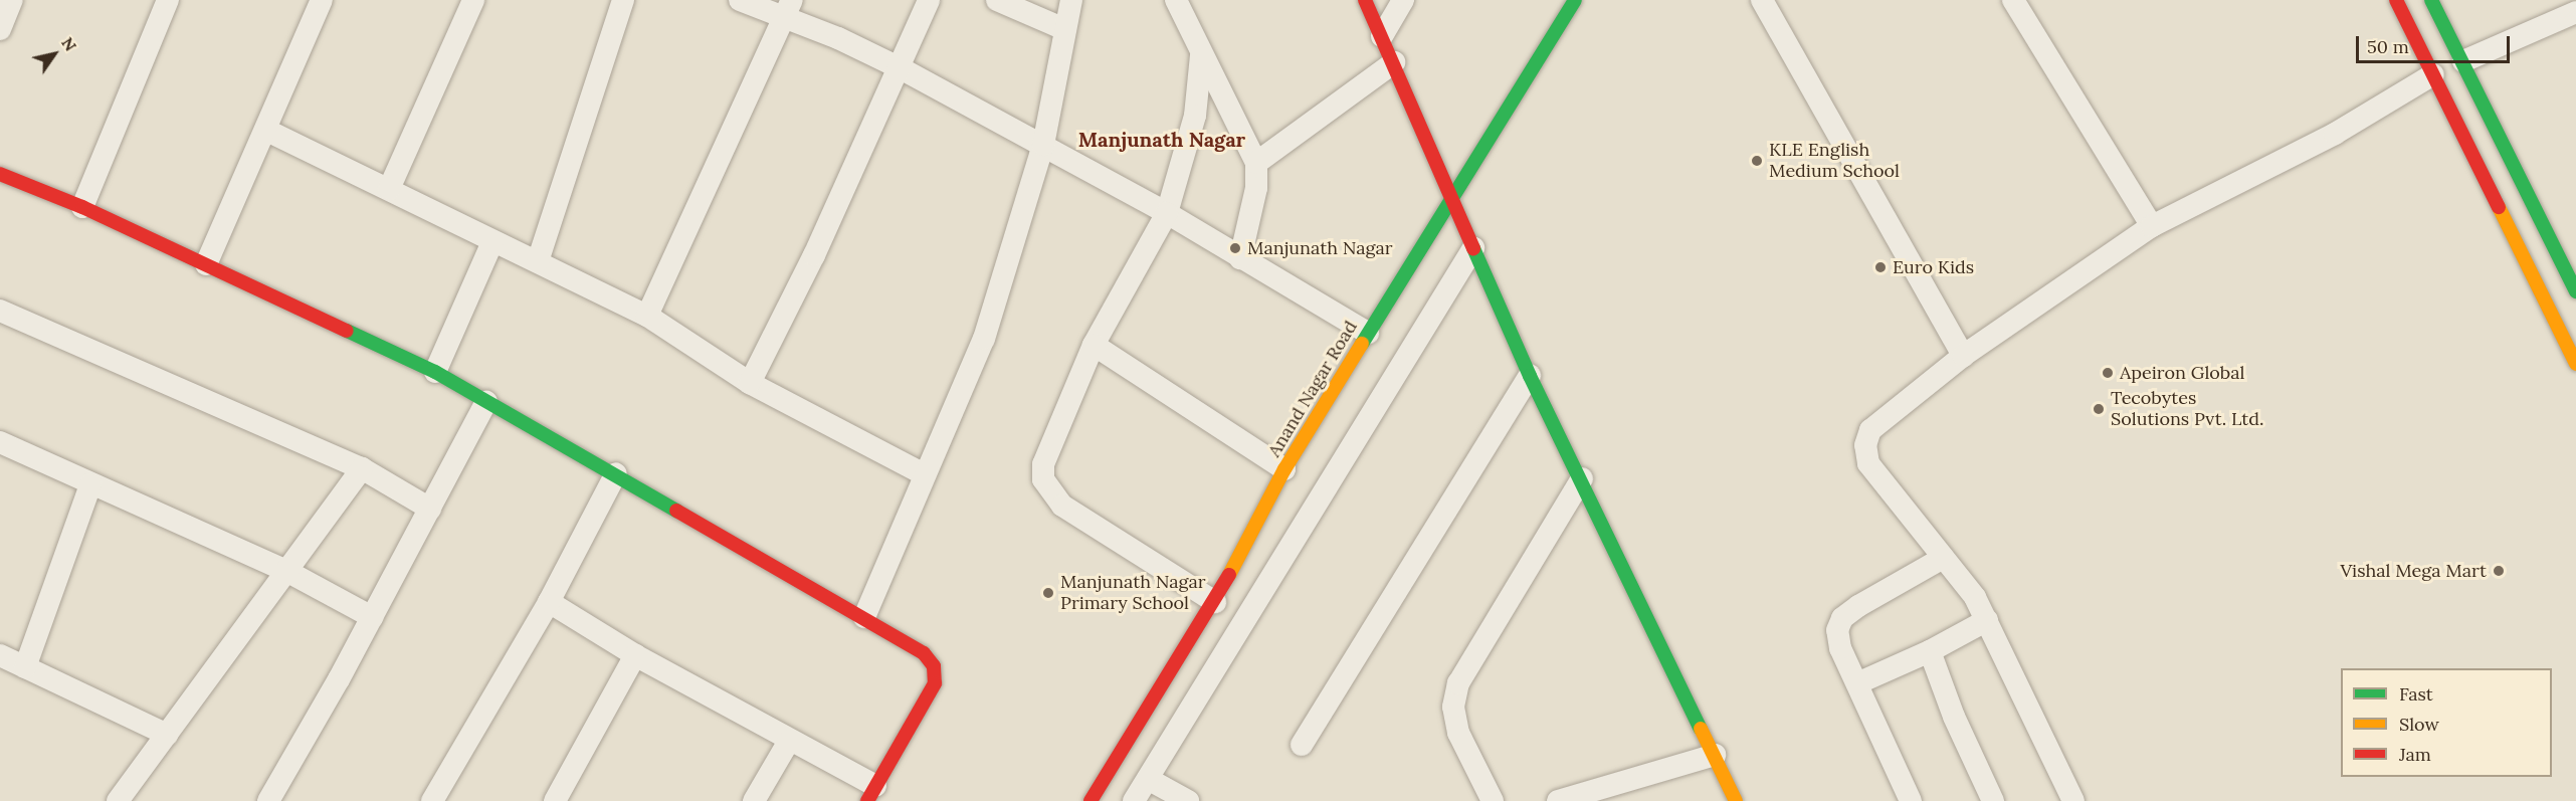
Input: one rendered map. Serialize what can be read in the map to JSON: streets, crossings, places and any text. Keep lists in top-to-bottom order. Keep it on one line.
{"streets":{"street":["Anand Nagar Road"]},"districts":["Manjunath Nagar"],"places":["KLE English Medium School","Manjunath Nagar","Euro Kids","Apeiron Global","Tecobytes Solutions Pvt. Ltd.","Vishal Mega Mart","Manjunath Nagar Primary School"],"legend":["Fast","Slow","Jam"],"scale_bar":"50 m","north":"top right"}
